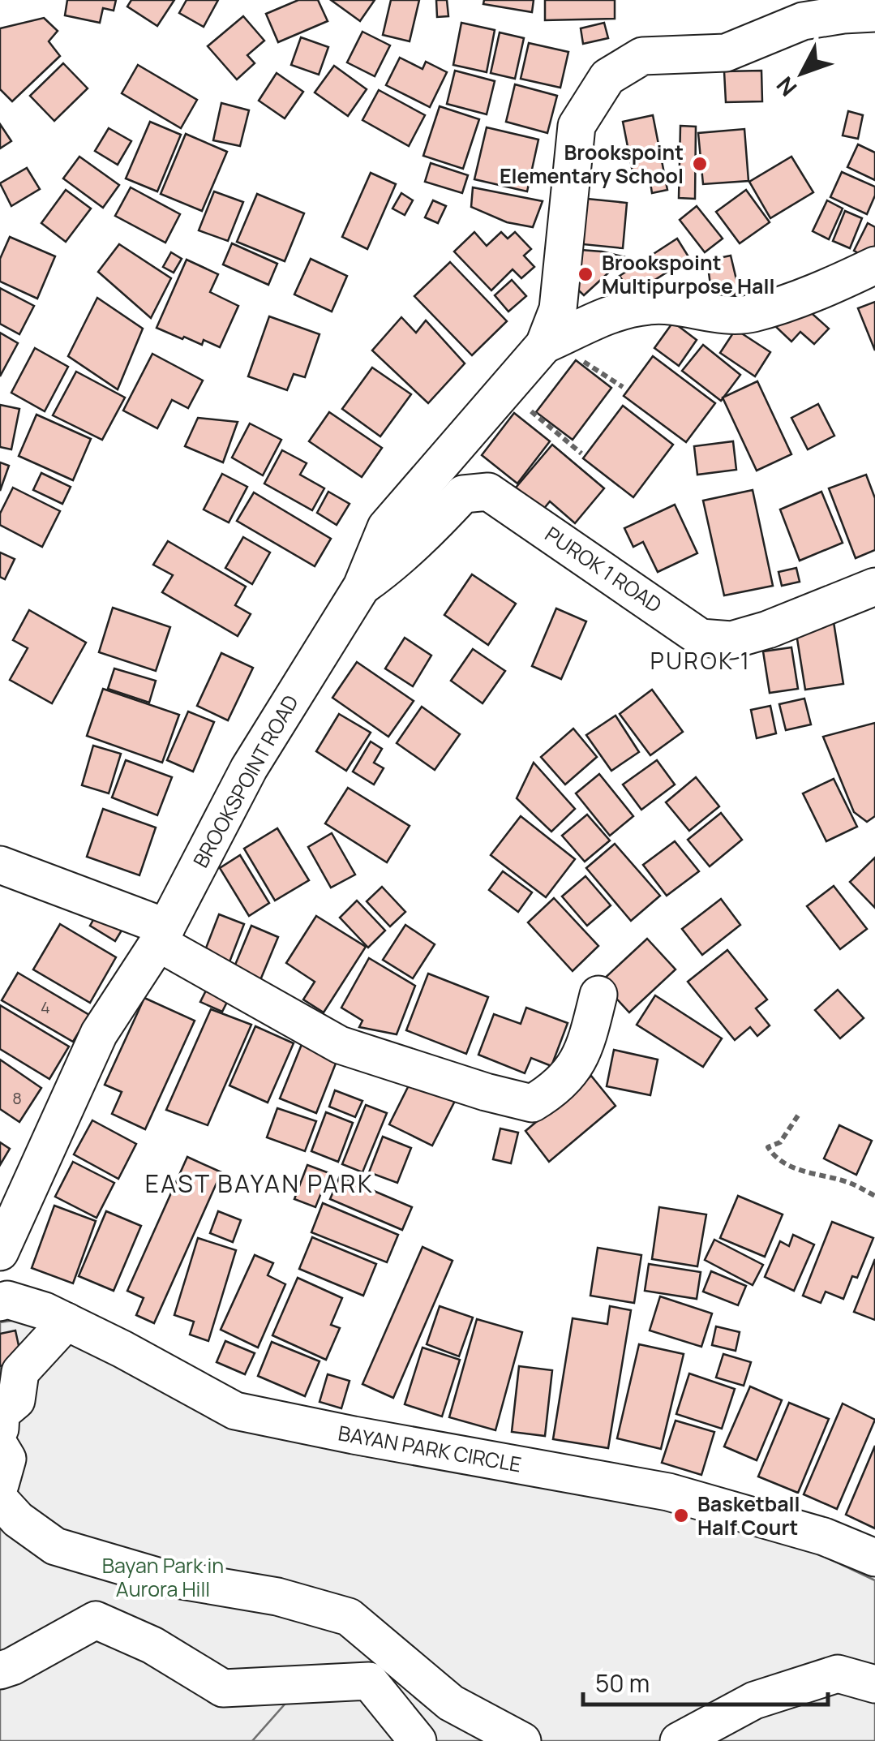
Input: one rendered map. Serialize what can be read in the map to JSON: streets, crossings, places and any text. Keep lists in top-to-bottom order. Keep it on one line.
{"streets":{"street":["PUROK 1 ROAD","BROOKSPOINT ROAD","BAYAN PARK CIRCLE"]},"crossings":[["PUROK 1 ROAD","BROOKSPOINT ROAD"]],"districts":["PUROK 1","EAST BAYAN PARK"],"parks":["Bayan Park in Aurora Hill"],"places":["Brookspoint Elementary School","Brookspoint Multipurpose Hall","Basketball Half Court"],"house_numbers":["4","8"],"scale_bar":"50 m","north":"bottom left"}
